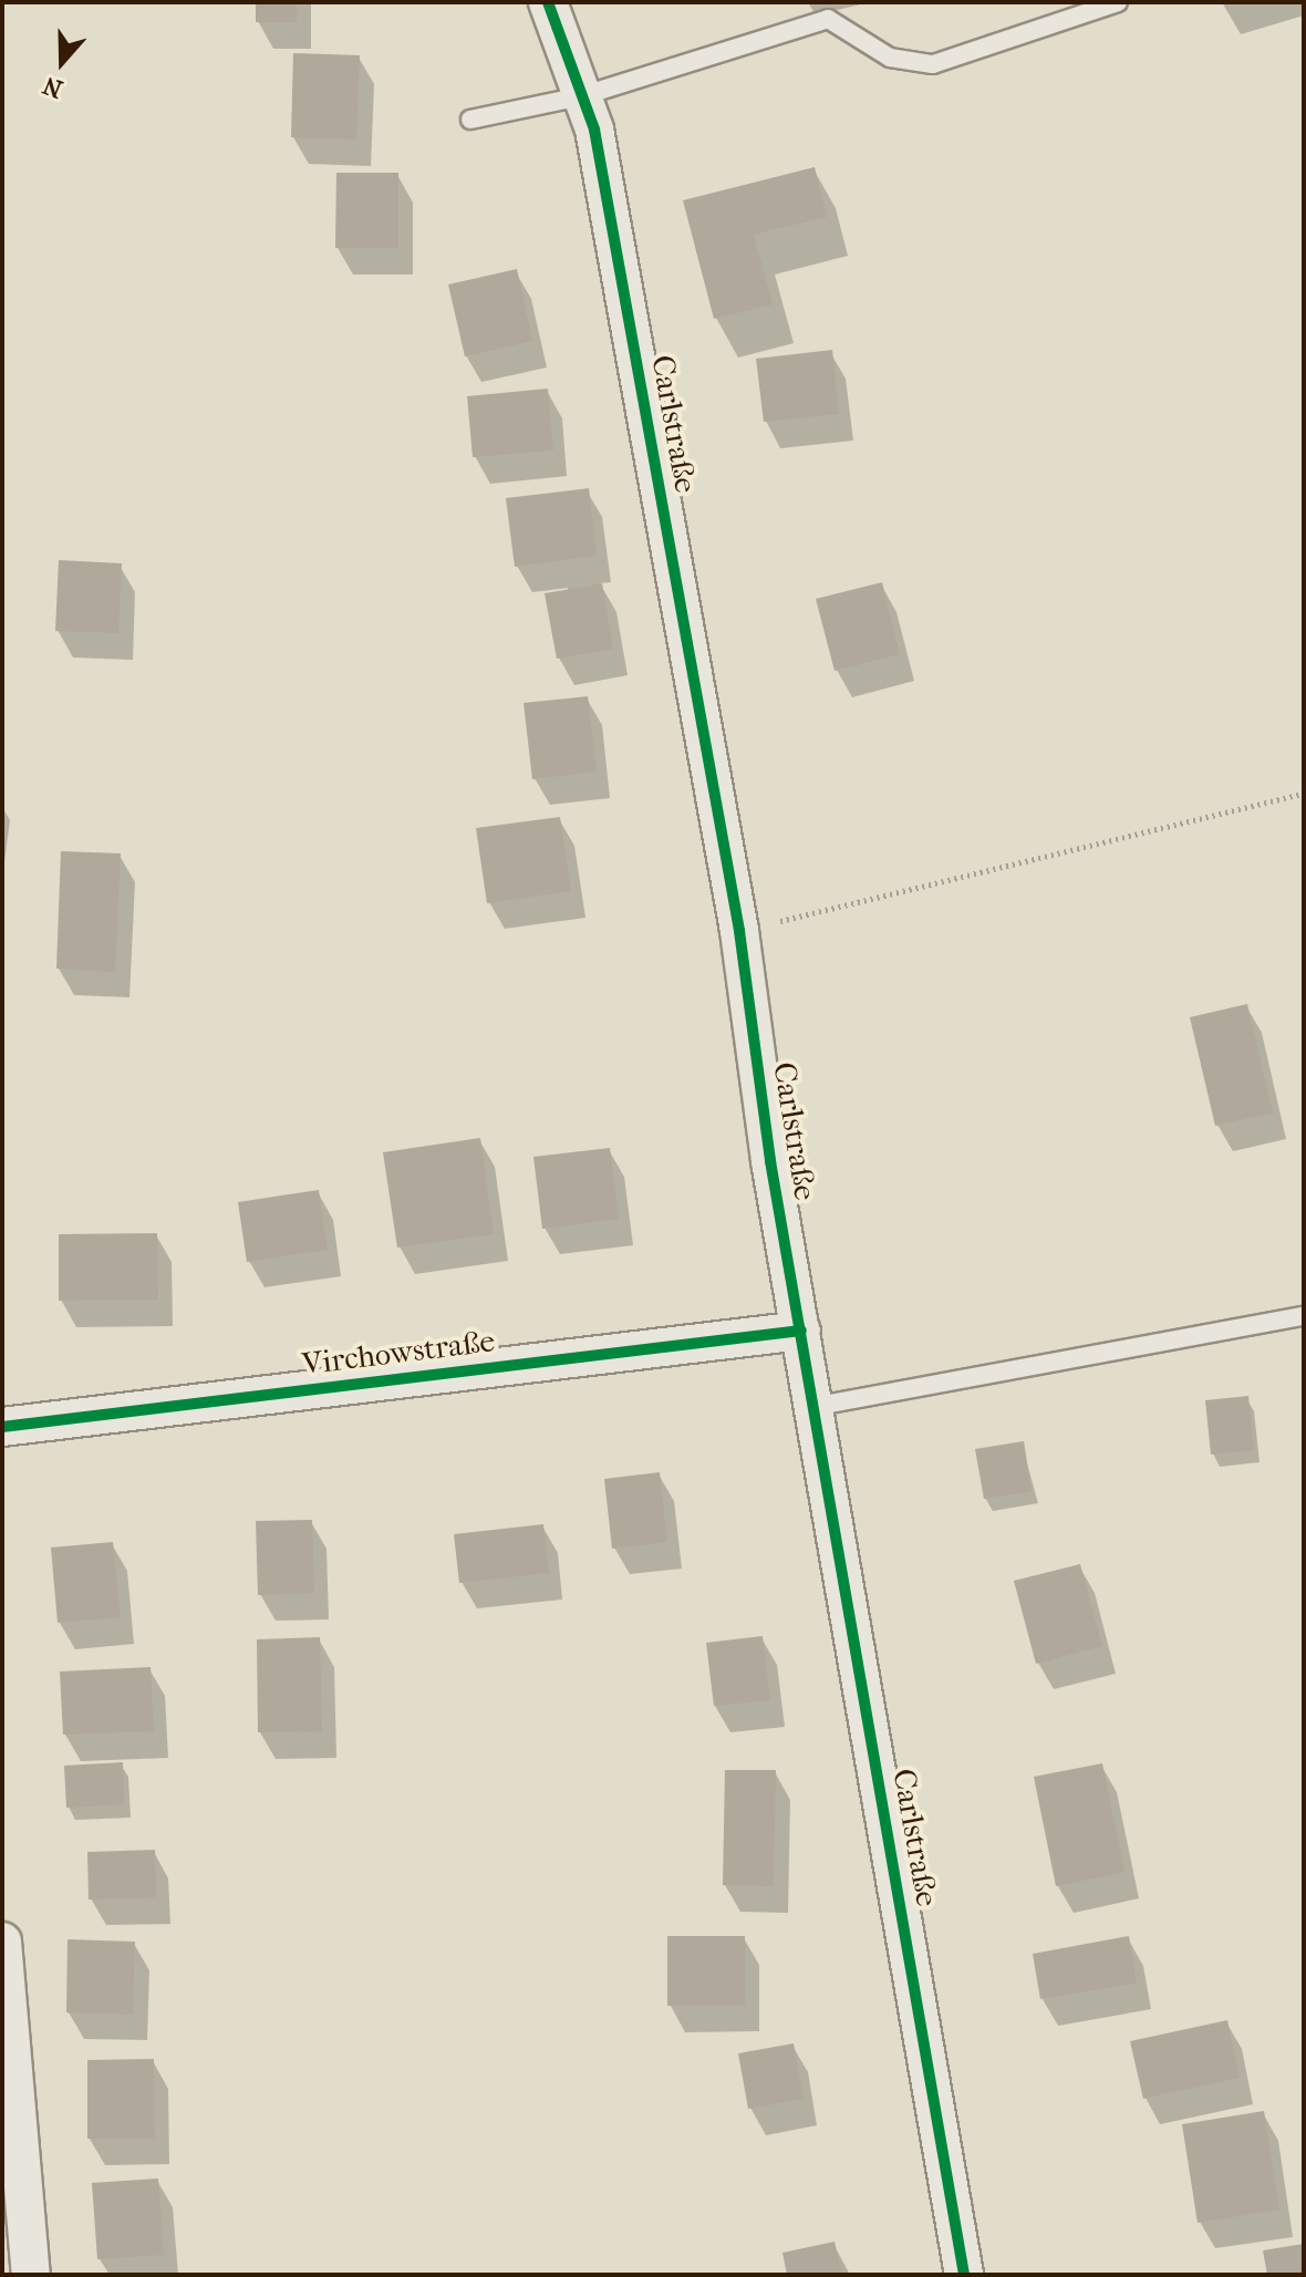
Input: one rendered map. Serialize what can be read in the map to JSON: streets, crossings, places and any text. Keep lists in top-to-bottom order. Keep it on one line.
{"streets":{"street":["Carlstraße","Virchowstraße"]},"crossings":[["Carlstraße","Virchowstraße"]],"north":"bottom"}
